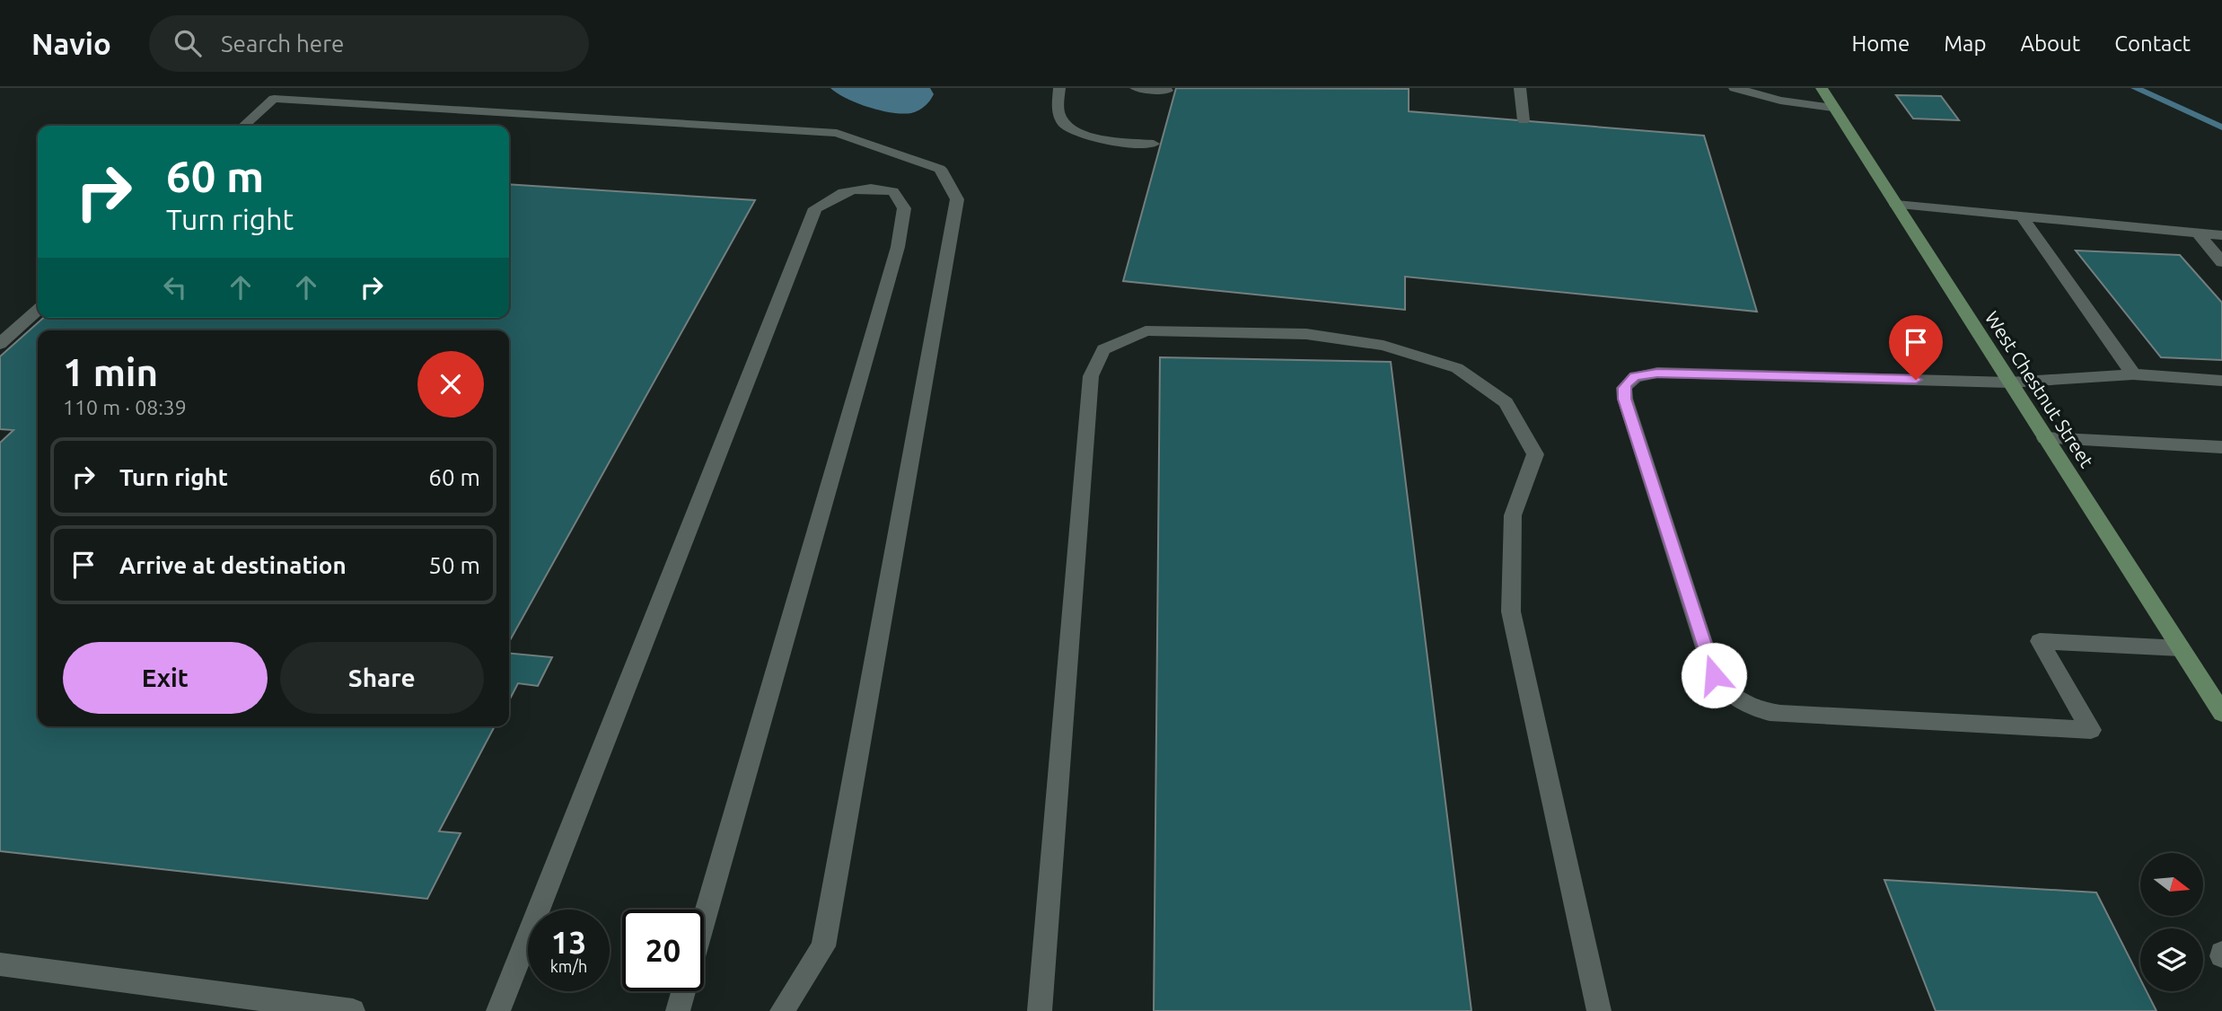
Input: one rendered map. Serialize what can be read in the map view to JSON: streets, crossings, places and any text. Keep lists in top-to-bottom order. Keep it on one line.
{"streets":{"main road":["West Chestnut Street"]},"north":"right","page":{"header":"Navio","search":"Search here","nav":["Home","Map","About","Contact"],"turn":["60 m","Turn right"],"heading":["1 min","110 m · 08:39"],"list":[{"name":"Turn right","value":"60 m"},{"name":"Arrive at destination","value":"50 m"}],"buttons":["Exit","Share"],"speed":"13 km/h","limit":"20"}}
